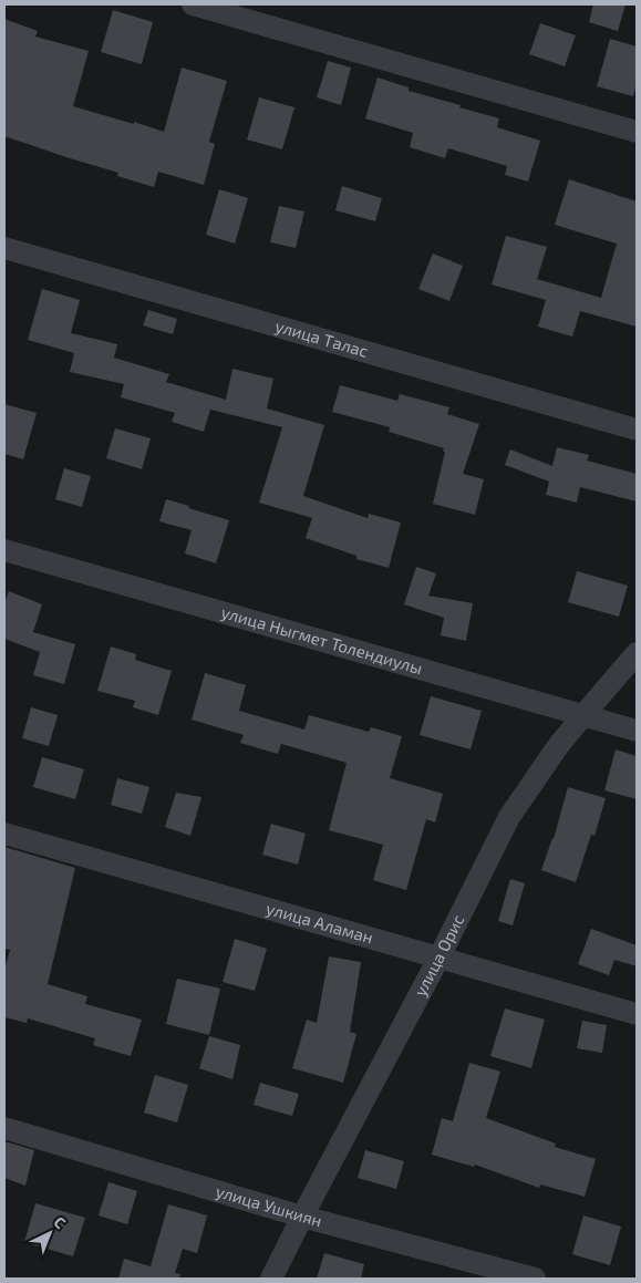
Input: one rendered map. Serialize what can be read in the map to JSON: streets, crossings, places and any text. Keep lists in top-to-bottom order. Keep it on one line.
{"streets":{"street":["улица Талас","улица Ныгмет Толендиулы","улица Аламан","улица Орис","улица Ушкиян"]},"crossings":[["улица Ныгмет Толендиулы","улица Орис"],["улица Аламан","улица Орис"],["улица Орис","улица Ушкиян"]],"north":"top right"}
